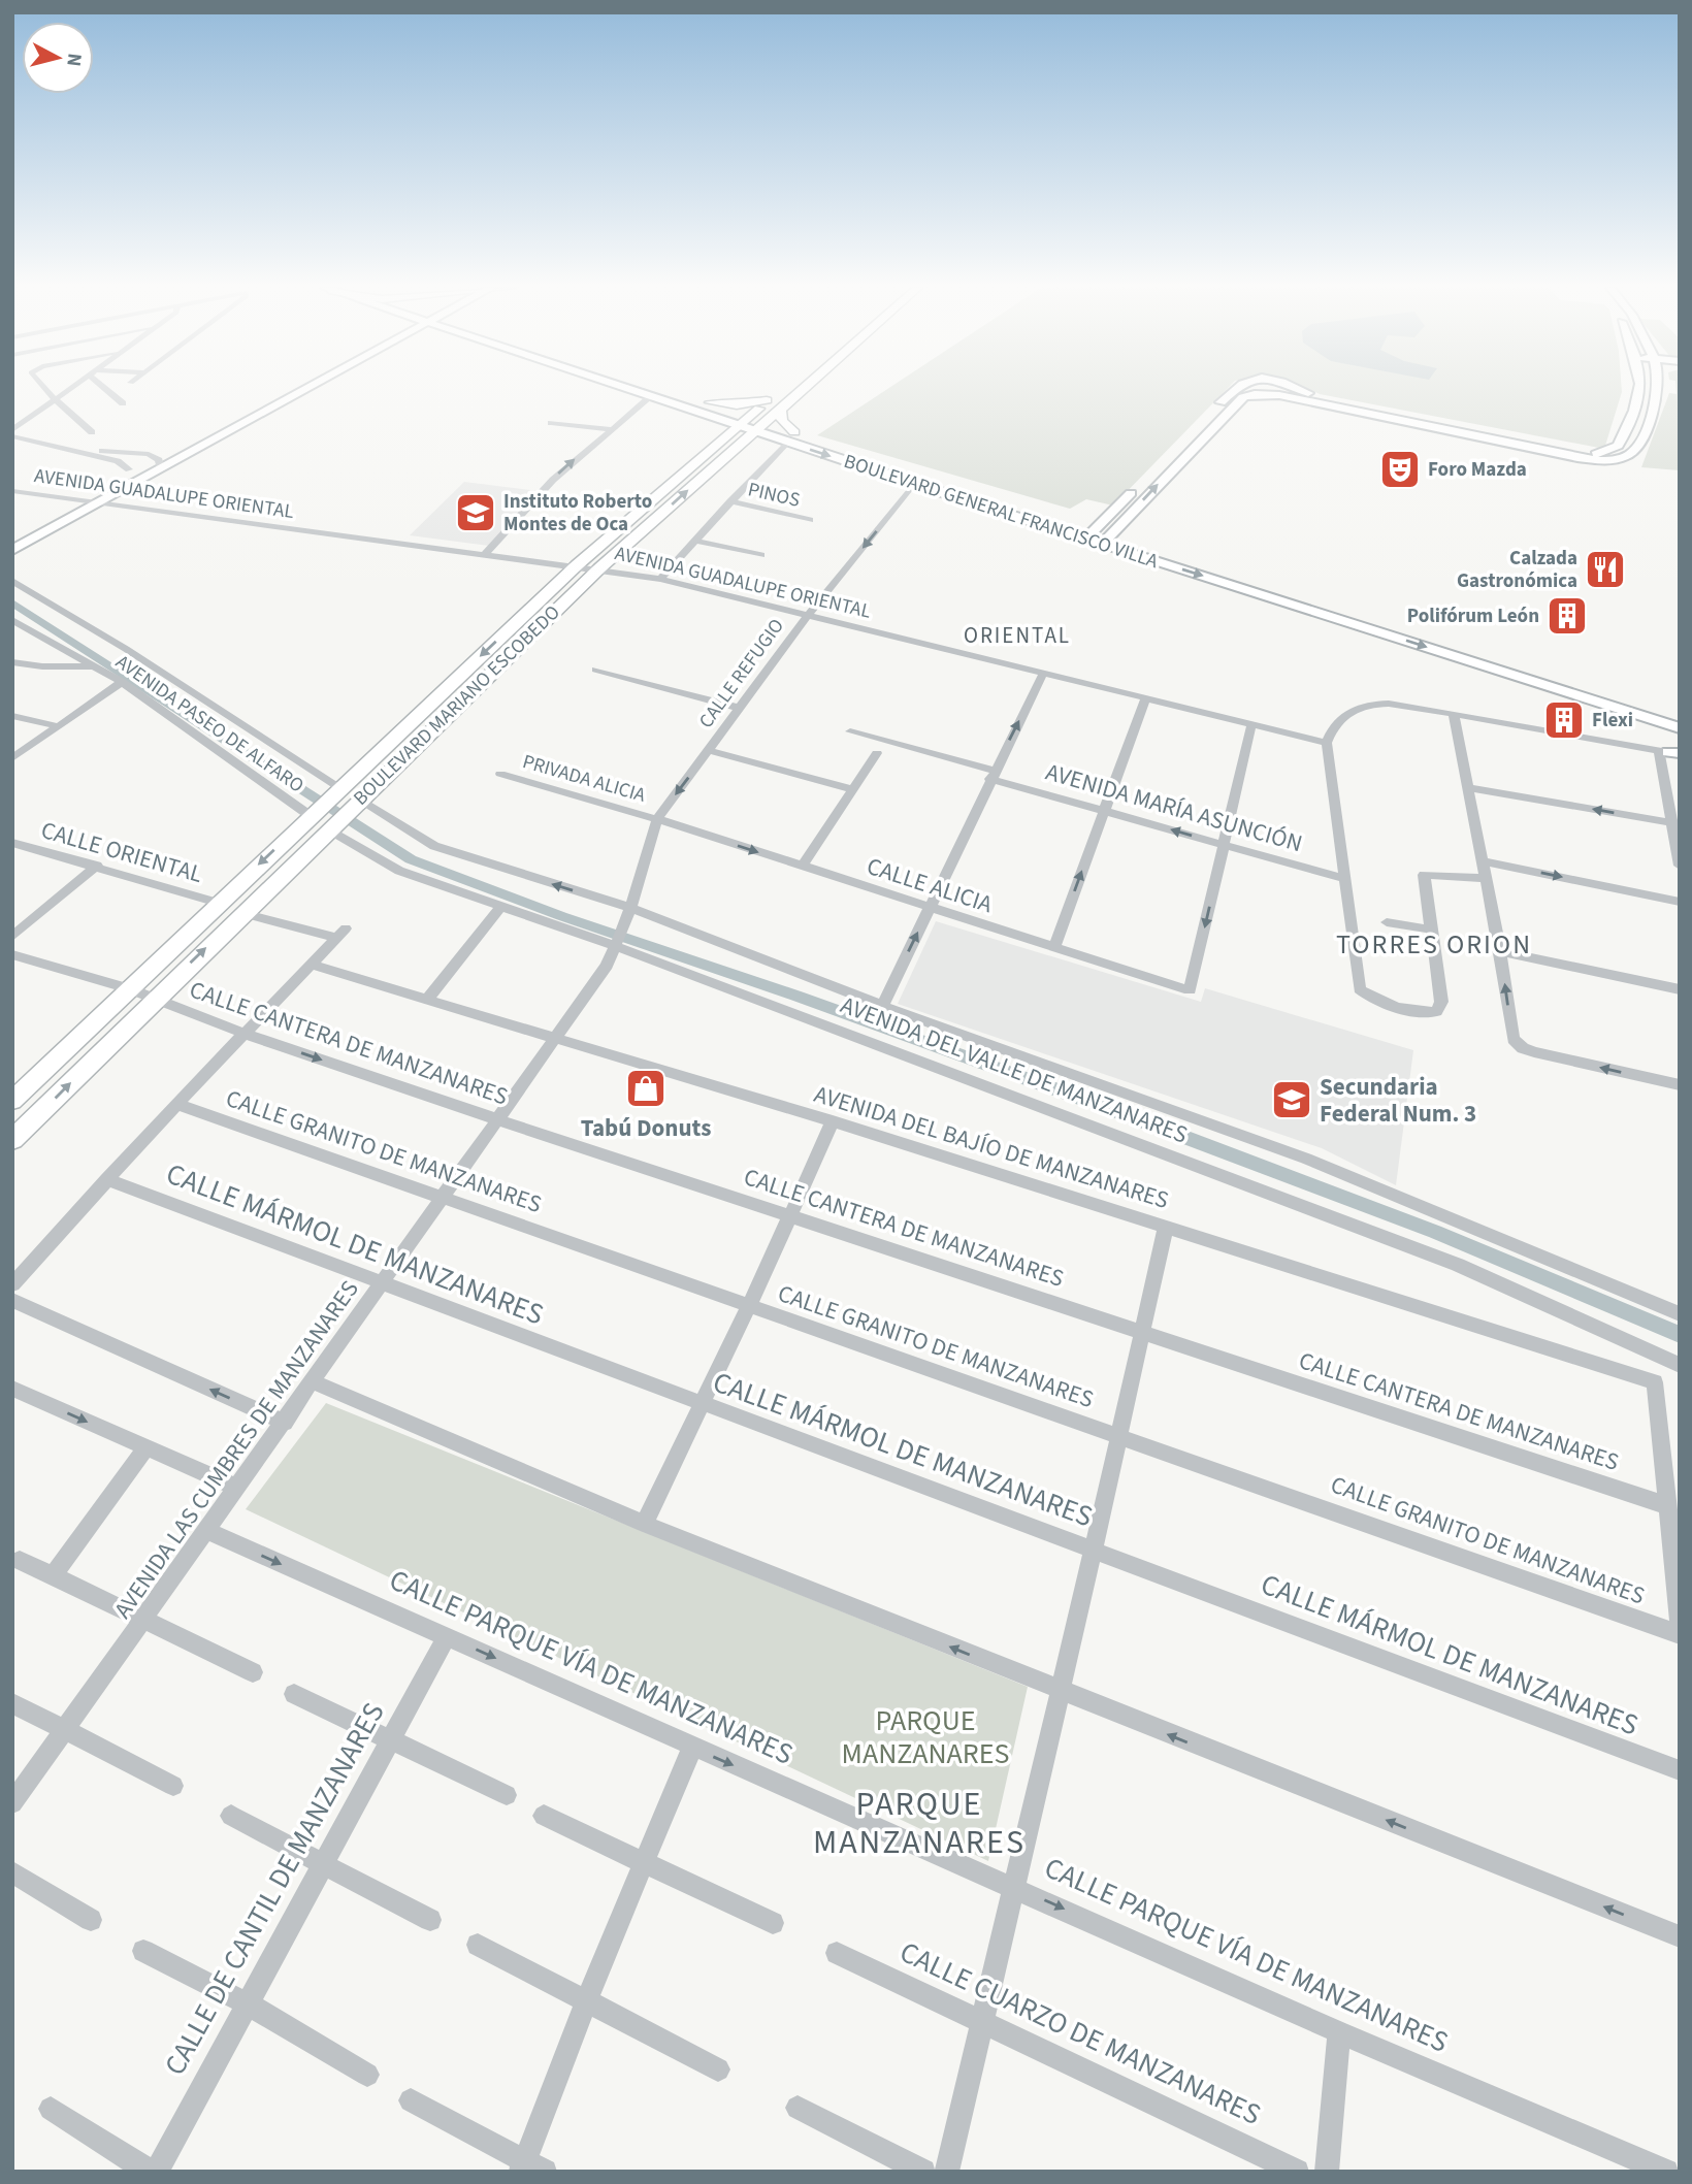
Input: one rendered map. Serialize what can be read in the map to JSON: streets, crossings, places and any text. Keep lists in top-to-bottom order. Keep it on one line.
{"streets":{"main road":["BOULEVARD GENERAL FRANCISCO VILLA","BOULEVARD MARIANO ESCOBEDO"],"street":["AVENIDA GUADALUPE ORIENTAL","PINOS","CALLE REFUGIO","AVENIDA PASEO DE ALFARO","PRIVADA ALICIA","AVENIDA MARÍA ASUNCIÓN","CALLE ORIENTAL","CALLE ALICIA","CALLE CANTERA DE MANZANARES","AVENIDA DEL VALLE DE MANZANARES","AVENIDA DEL BAJÍO DE MANZANARES","CALLE GRANITO DE MANZANARES","CALLE MÁRMOL DE MANZANARES","AVENIDA LAS CUMBRES DE MANZANARES","CALLE PARQUE VÍA DE MANZANARES","CALLE DE CANTIL DE MANZANARES","CALLE CUARZO DE MANZANARES"]},"crossings":[["AVENIDA GUADALUPE ORIENTAL","CALLE REFUGIO"],["AVENIDA GUADALUPE ORIENTAL","BOULEVARD MARIANO ESCOBEDO"],["BOULEVARD GENERAL FRANCISCO VILLA","CALLE REFUGIO"],["BOULEVARD GENERAL FRANCISCO VILLA","BOULEVARD MARIANO ESCOBEDO"],["CALLE REFUGIO","PRIVADA ALICIA"],["CALLE REFUGIO","CALLE ALICIA"],["CALLE REFUGIO","AVENIDA LAS CUMBRES DE MANZANARES"],["BOULEVARD MARIANO ESCOBEDO","AVENIDA PASEO DE ALFARO"],["BOULEVARD MARIANO ESCOBEDO","CALLE ORIENTAL"],["BOULEVARD MARIANO ESCOBEDO","CALLE CANTERA DE MANZANARES"],["BOULEVARD MARIANO ESCOBEDO","AVENIDA DEL VALLE DE MANZANARES"],["PRIVADA ALICIA","CALLE ALICIA"],["PRIVADA ALICIA","AVENIDA LAS CUMBRES DE MANZANARES"],["AVENIDA MARÍA ASUNCIÓN","CALLE ALICIA"],["CALLE ALICIA","AVENIDA LAS CUMBRES DE MANZANARES"],["CALLE CANTERA DE MANZANARES","AVENIDA DEL BAJÍO DE MANZANARES"],["CALLE CANTERA DE MANZANARES","AVENIDA LAS CUMBRES DE MANZANARES"],["AVENIDA DEL VALLE DE MANZANARES","AVENIDA LAS CUMBRES DE MANZANARES"],["AVENIDA DEL BAJÍO DE MANZANARES","AVENIDA LAS CUMBRES DE MANZANARES"],["CALLE GRANITO DE MANZANARES","AVENIDA LAS CUMBRES DE MANZANARES"],["CALLE MÁRMOL DE MANZANARES","AVENIDA LAS CUMBRES DE MANZANARES"],["AVENIDA LAS CUMBRES DE MANZANARES","CALLE PARQUE VÍA DE MANZANARES"],["CALLE PARQUE VÍA DE MANZANARES","CALLE DE CANTIL DE MANZANARES"]],"one_way":["CALLE REFUGIO"],"districts":["ORIENTAL","TORRES ORION","PARQUE MANZANARES"],"parks":["PARQUE MANZANARES"],"places":{"theatre":["Foro Mazda"],"school or university":["Instituto Roberto Montes de Oca","Secundaria Federal Num. 3"],"restaurant":["Calzada Gastronómica"],"building":["Polifórum León","Flexi"],"shop":["Tabú Donuts"]},"north":"right"}
